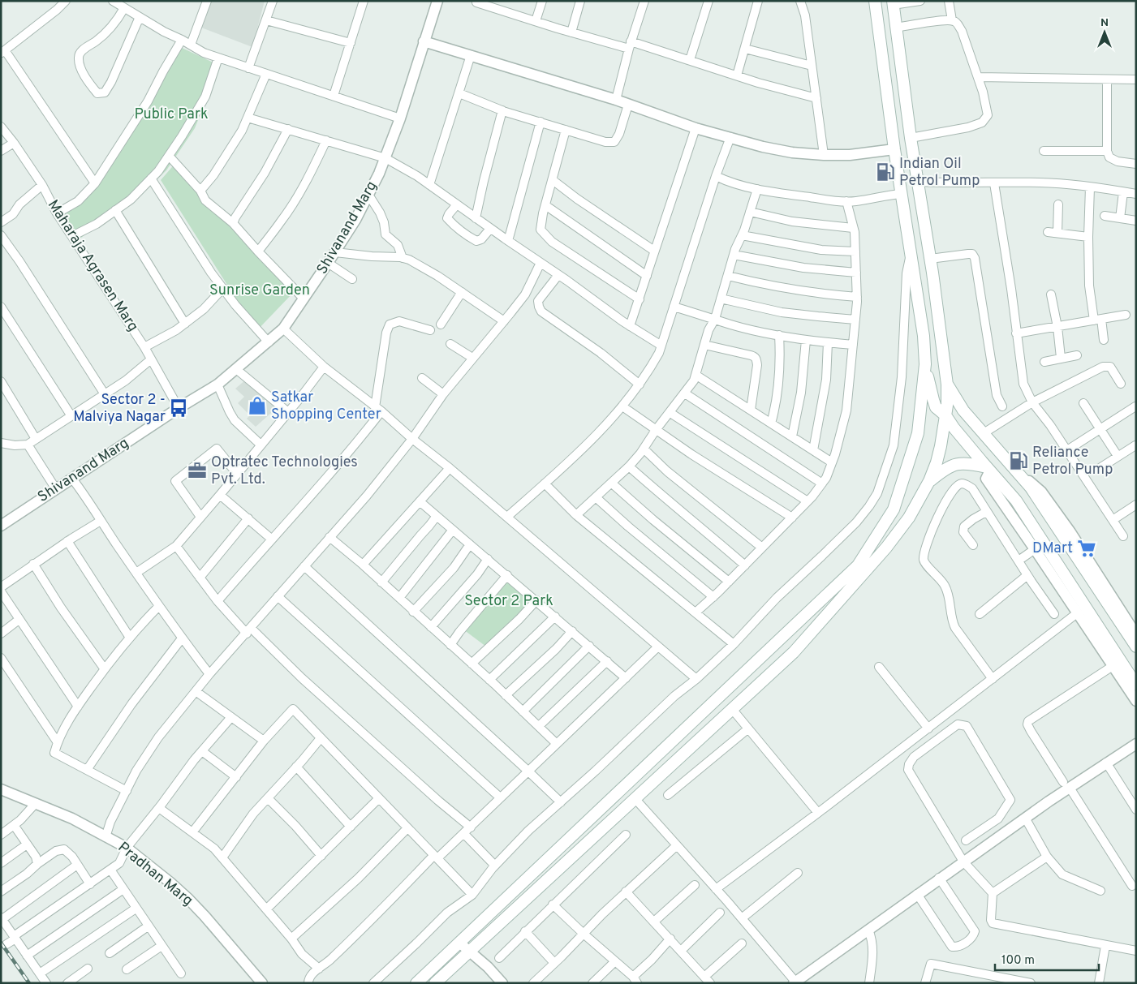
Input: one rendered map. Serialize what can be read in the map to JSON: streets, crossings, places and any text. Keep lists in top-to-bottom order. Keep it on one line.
{"streets":{"street":["Shivanand Marg","Maharaja Agrasen Marg","Pradhan Marg"]},"crossings":[["Shivanand Marg","Maharaja Agrasen Marg"]],"parks":["Public Park","Sunrise Garden","Sector 2 Park"],"places":{"fuel station":["Indian Oil Petrol Pump","Reliance Petrol Pump"],"shop":["Satkar Shopping Center"],"bus stop":["Sector 2 - Malviya Nagar"],"office":["Optratec Technologies Pvt. Ltd."],"supermarket":["DMart"]},"scale_bar":"100 m","north":"top"}
